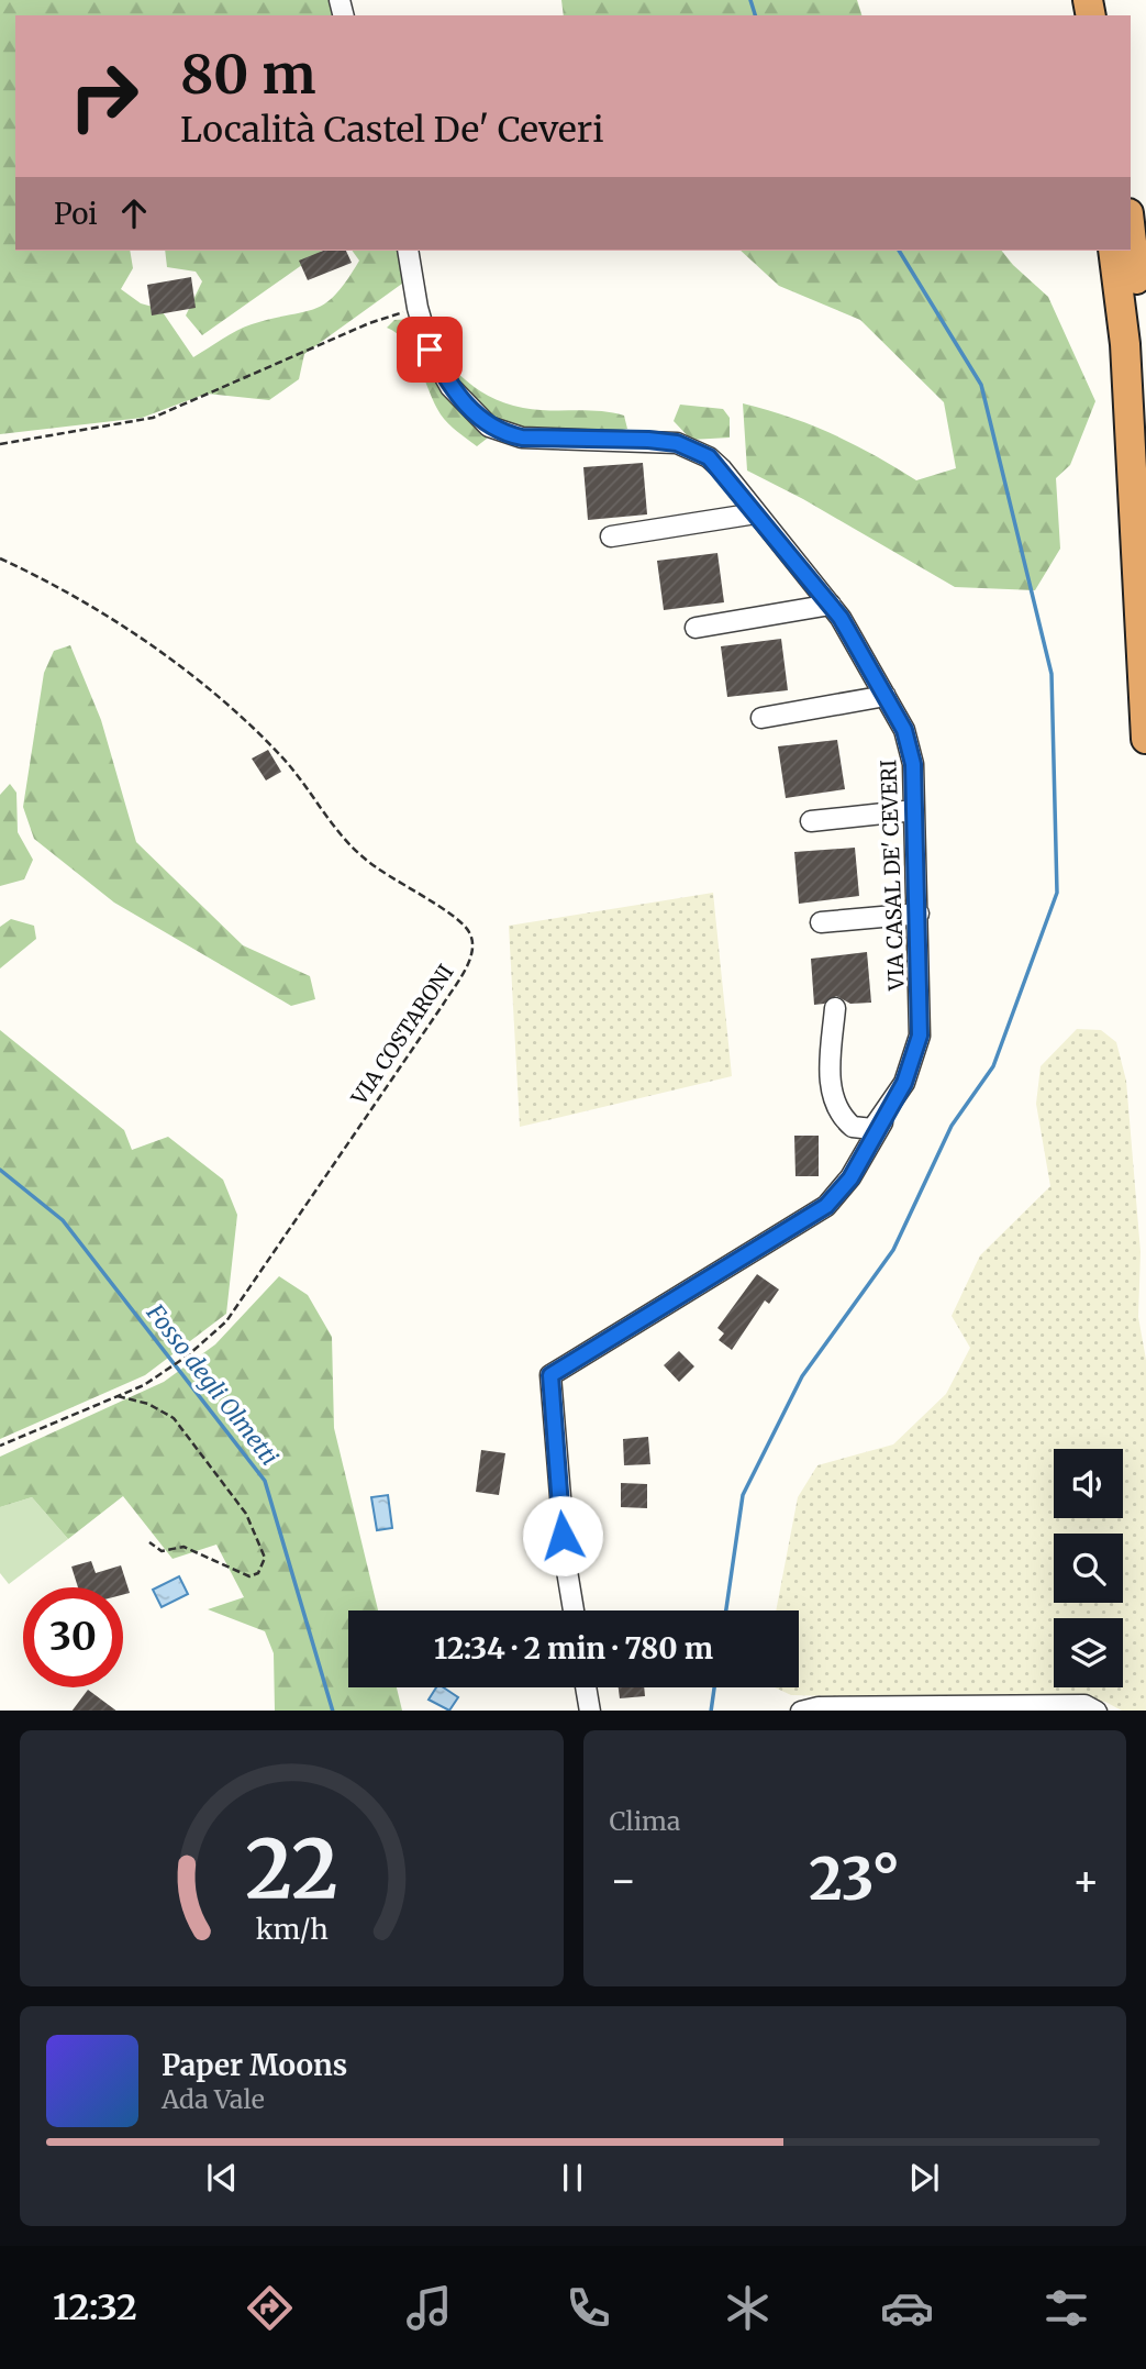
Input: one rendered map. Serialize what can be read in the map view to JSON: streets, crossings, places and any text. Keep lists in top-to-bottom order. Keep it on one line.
{"streets":{"street":["VIA CASAL DE' CEVERI"],"path":["VIA COSTARONI"]},"water":["Fosso degli Olmetti"],"page":{"turn":["80 m","Località Castel De' Ceveri"],"then":"Poi","limit":"30","trip":"12:34 · 2 min · 780 m","tile":"Clima","heat":["−","23°","+"],"song":["Paper Moons","Ada Vale"],"tabs":"12:32","gauge":["22","km/h"]}}
